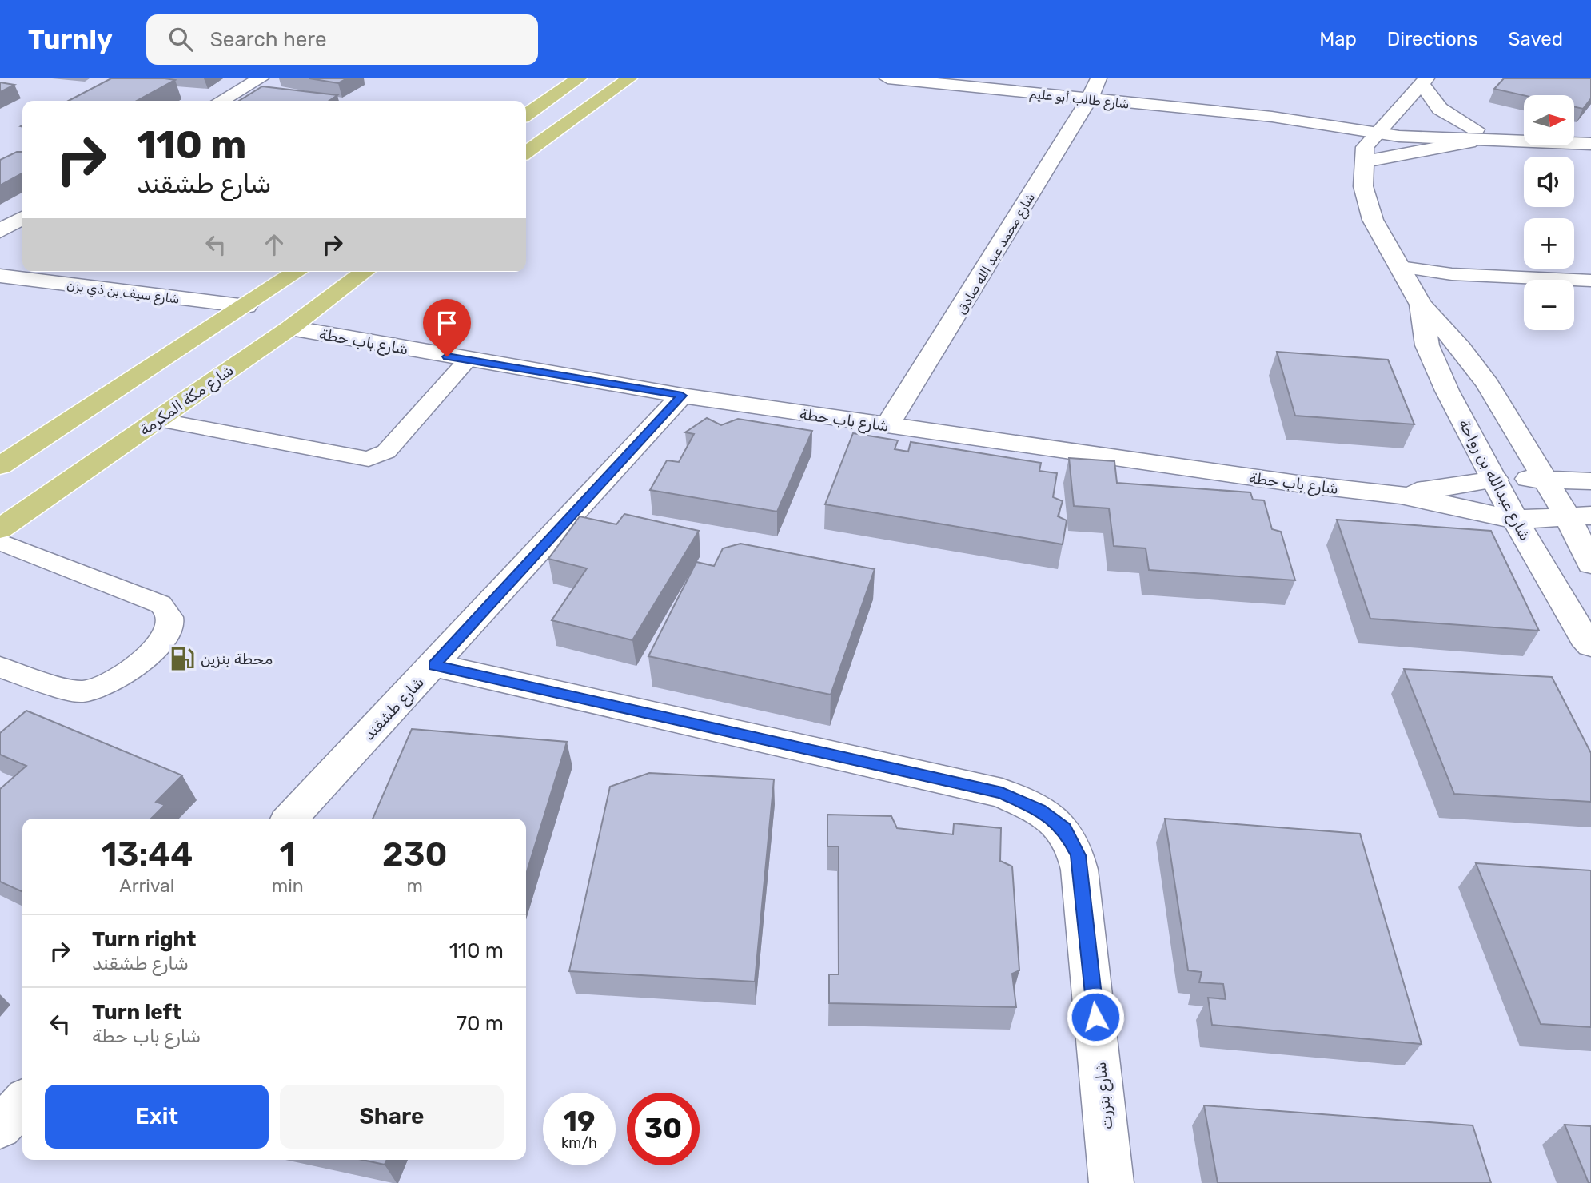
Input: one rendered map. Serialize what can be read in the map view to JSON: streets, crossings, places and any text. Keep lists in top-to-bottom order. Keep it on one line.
{"streets":{"main road":["شارع مكة المكرمة"],"street":["شارع طالب أبو عليم","شارع محمد عبد الله صادق","شارع سيف بن ذي يزن","شارع باب حطة","شارع عبدالله بن رواحة","شارع طشقند","شارع بنزرت"]},"crossings":[["شارع طالب أبو عليم","شارع محمد عبد الله صادق"],["شارع طالب أبو عليم","شارع عبدالله بن رواحة"],["شارع محمد عبد الله صادق","شارع باب حطة"],["شارع باب حطة","شارع مكة المكرمة"],["شارع باب حطة","شارع عبدالله بن رواحة"],["شارع باب حطة","شارع طشقند"],["شارع طشقند","شارع بنزرت"]],"places":{"fuel station":["محطة بنزين"]},"north":"right","page":{"header":"Turnly","search":"Search here","nav":["Map","Directions","Saved"],"map_buttons":["+","−"],"turn":["110 m","شارع طشقند"],"eta":["13:44","Arrival","1","min","230","m"],"list":[{"name":"Turn right","note":"شارع طشقند","value":"110 m"},{"name":"Turn left","note":"شارع باب حطة","value":"70 m"}],"buttons":["Exit","Share"],"speed":"19 km/h","limit":"30"}}
